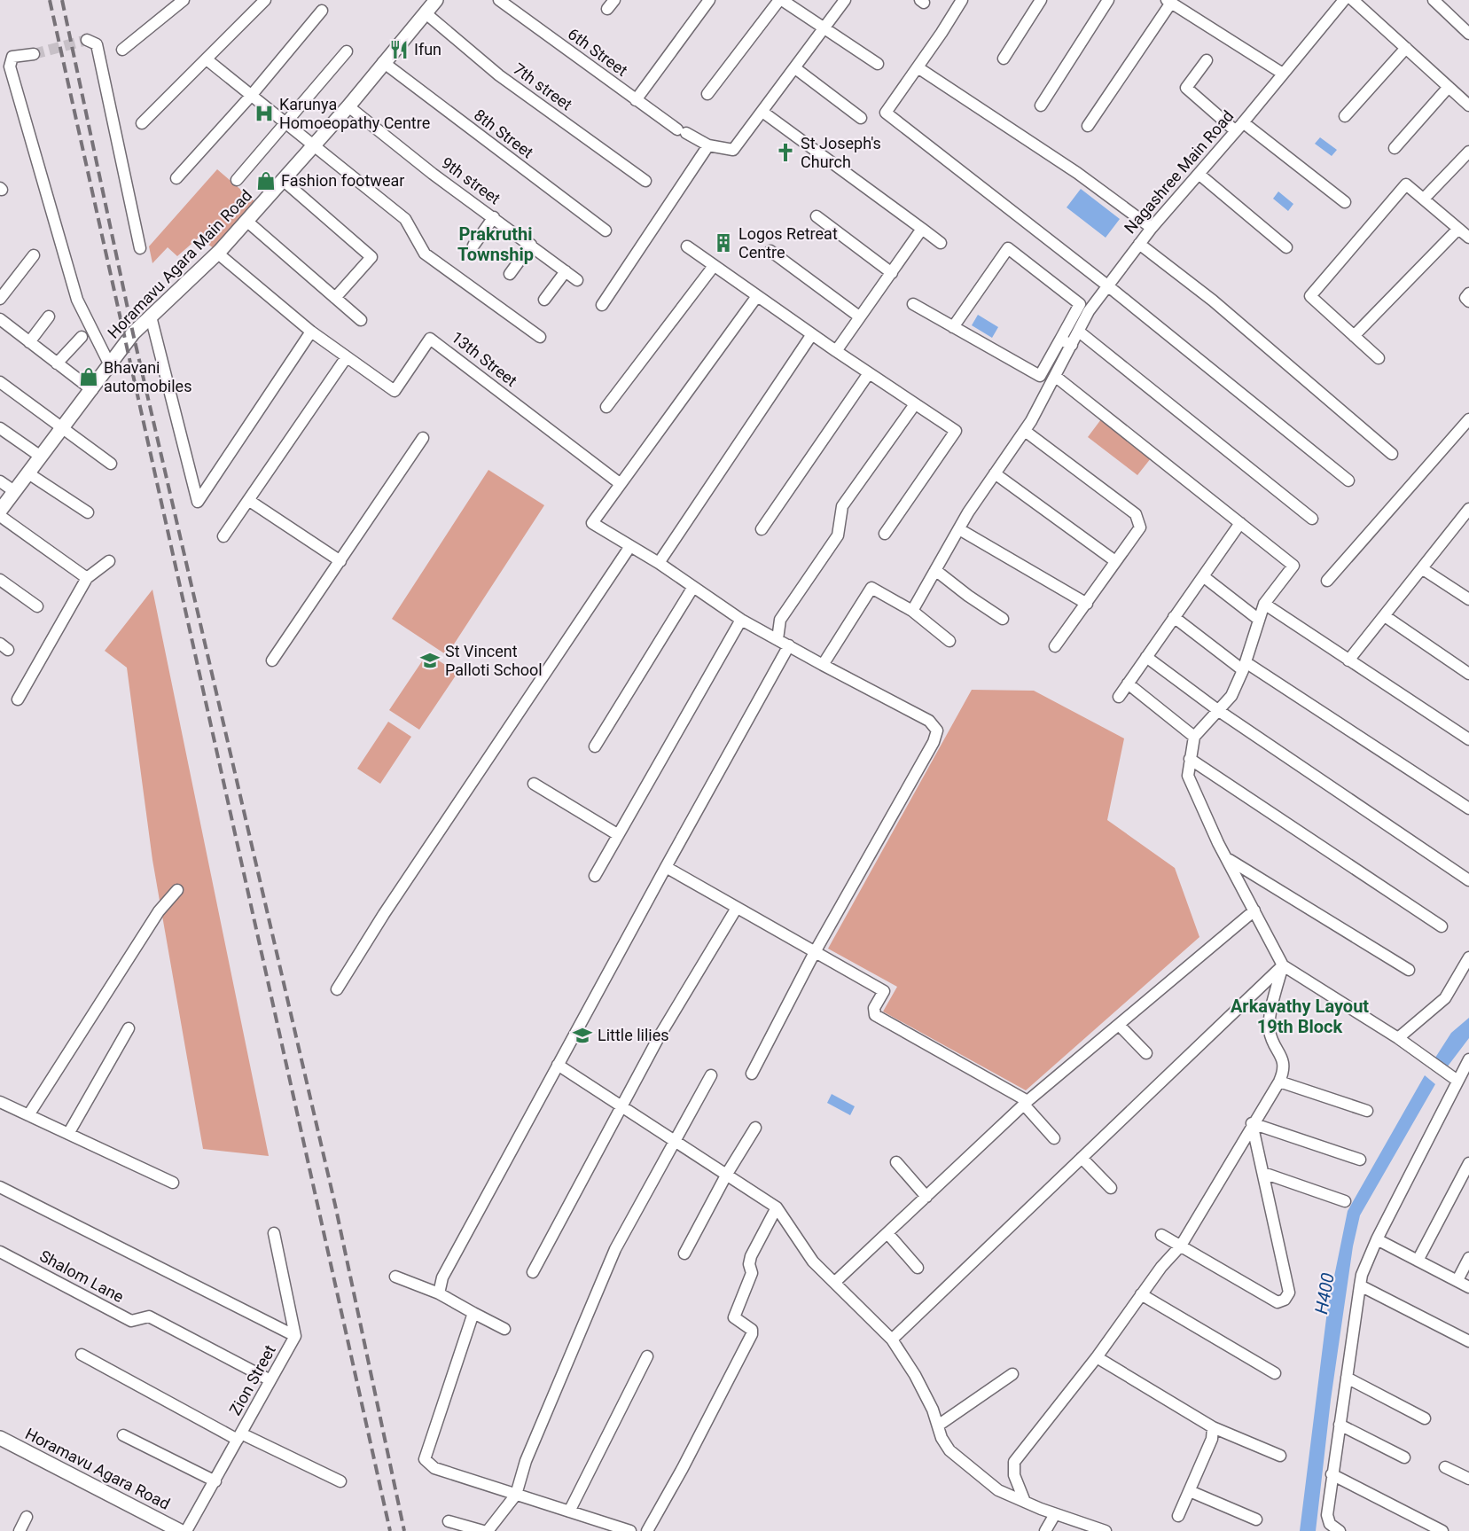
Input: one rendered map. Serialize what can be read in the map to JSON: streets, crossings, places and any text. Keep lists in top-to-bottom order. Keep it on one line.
{"streets":{"street":["6th Street","7th street","8th Street","Nagashree Main Road","9th street","Horamavu Agara Main Road","13th Street","Shalom Lane","Zion Street","Horamavu Agara Road"]},"crossings":[["7th street","Horamavu Agara Main Road"],["8th Street","Horamavu Agara Main Road"],["9th street","Horamavu Agara Main Road"],["Horamavu Agara Main Road","13th Street"],["Shalom Lane","Zion Street"]],"districts":["Prakruthi Township","Arkavathy Layout 19th Block"],"water":["H400"],"places":{"restaurant":["Ifun"],"hospital":["Karunya Homoeopathy Centre"],"church":["St Joseph's Church"],"shop":["Fashion footwear","Bhavani automobiles"],"building":["Logos Retreat Centre"],"school or university":["St Vincent Palloti School","Little lilies"]}}
